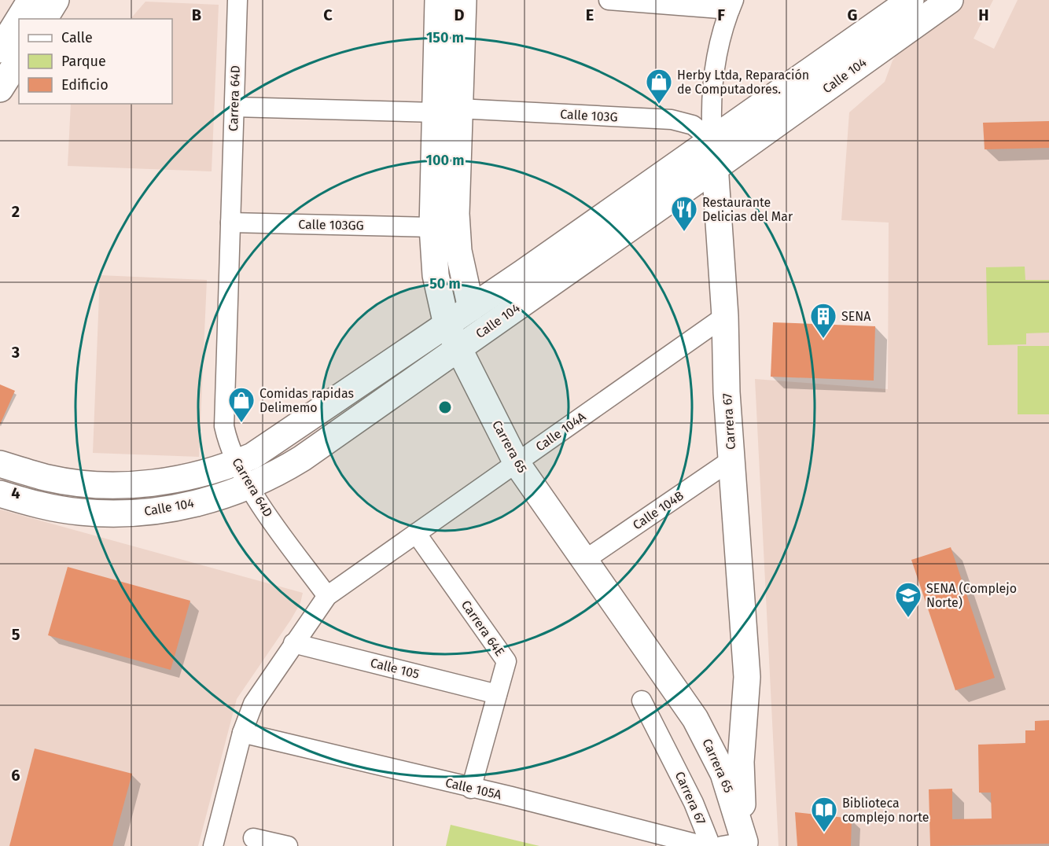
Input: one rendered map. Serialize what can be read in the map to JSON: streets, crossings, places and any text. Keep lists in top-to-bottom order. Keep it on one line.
{"streets":{"main road":["Calle 104","Carrera 67","Carrera 65"],"street":["Carrera 64D","Calle 103G","Calle 103GG","Calle 104A","Calle 104B","Carrera 64E","Calle 105","Calle 105A"]},"crossings":[["Calle 104","Carrera 64D"],["Calle 104","Calle 103G"],["Calle 104","Carrera 67"],["Calle 104","Carrera 65"],["Carrera 64D","Calle 103G"],["Carrera 64D","Calle 103GG"],["Carrera 64D","Calle 104A"],["Calle 103G","Carrera 67"],["Calle 103G","Carrera 65"],["Calle 103GG","Carrera 65"],["Carrera 67","Calle 104A"],["Carrera 67","Carrera 65"],["Carrera 67","Calle 104B"],["Calle 104A","Carrera 65"],["Calle 104A","Carrera 64E"],["Carrera 65","Calle 104B"],["Carrera 64E","Calle 105"],["Carrera 64E","Calle 105A"]],"places":{"shop":["Herby Ltda, Reparación de Computadores.","Comidas rapidas Delimemo"],"restaurant":["Restaurante Delicias del Mar"],"building":["SENA"],"school or university":["SENA (Complejo Norte)"],"library":["Biblioteca complejo norte"]},"legend":["Calle","Parque","Edificio"],"grid":{"columns":["B","C","D","E","F","G","H"],"rows":["2","3","4","5","6"]},"rings":["150 m","100 m","50 m"]}
